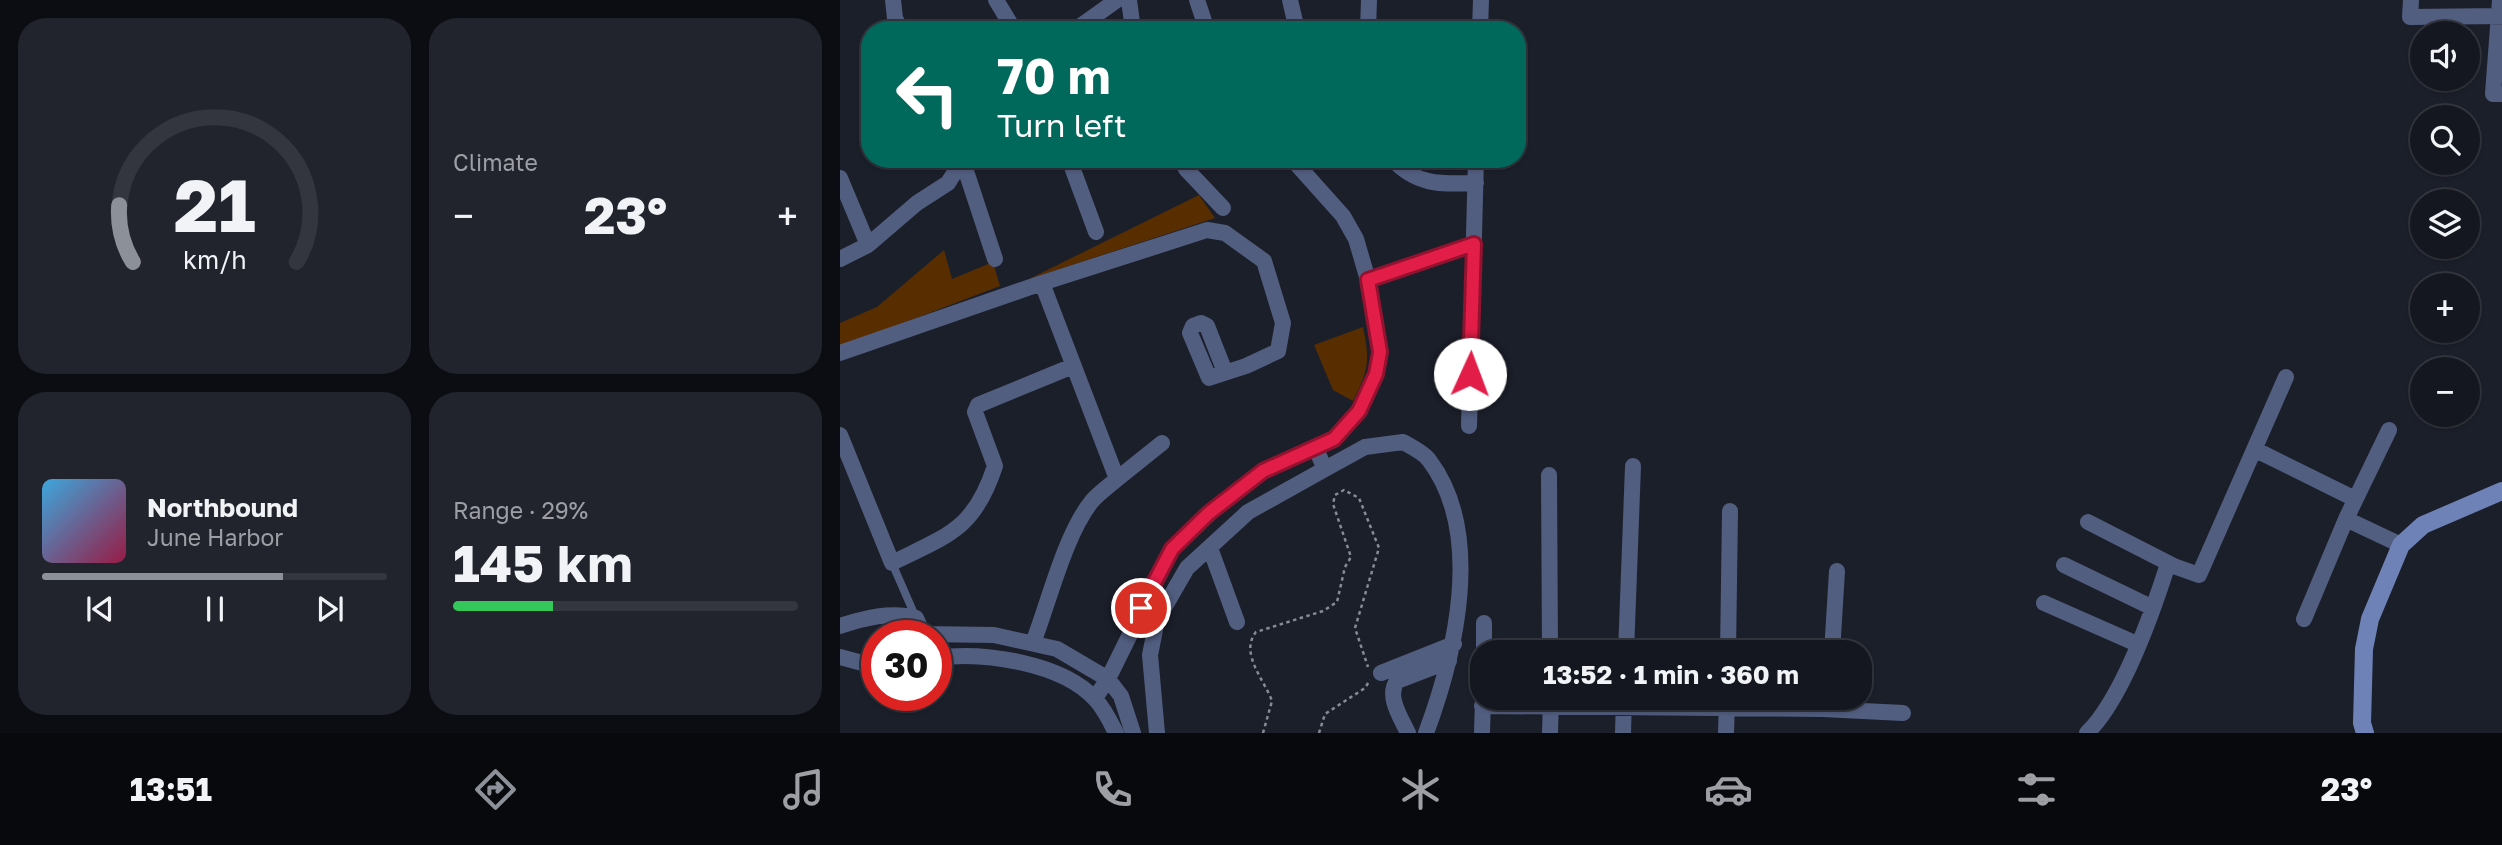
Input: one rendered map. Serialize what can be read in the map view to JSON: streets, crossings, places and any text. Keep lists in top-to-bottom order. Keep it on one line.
{"page":{"tile":["Climate",["Range · 29%","145 km"]],"map_buttons":["+","−"],"turn":["70 m","Turn left"],"heat":["−","23°","+"],"song":["Northbound","June Harbor"],"limit":"30","trip":"13:52 · 1 min · 360 m","tabs":["13:51","23°"],"gauge":["21","km/h"]}}
